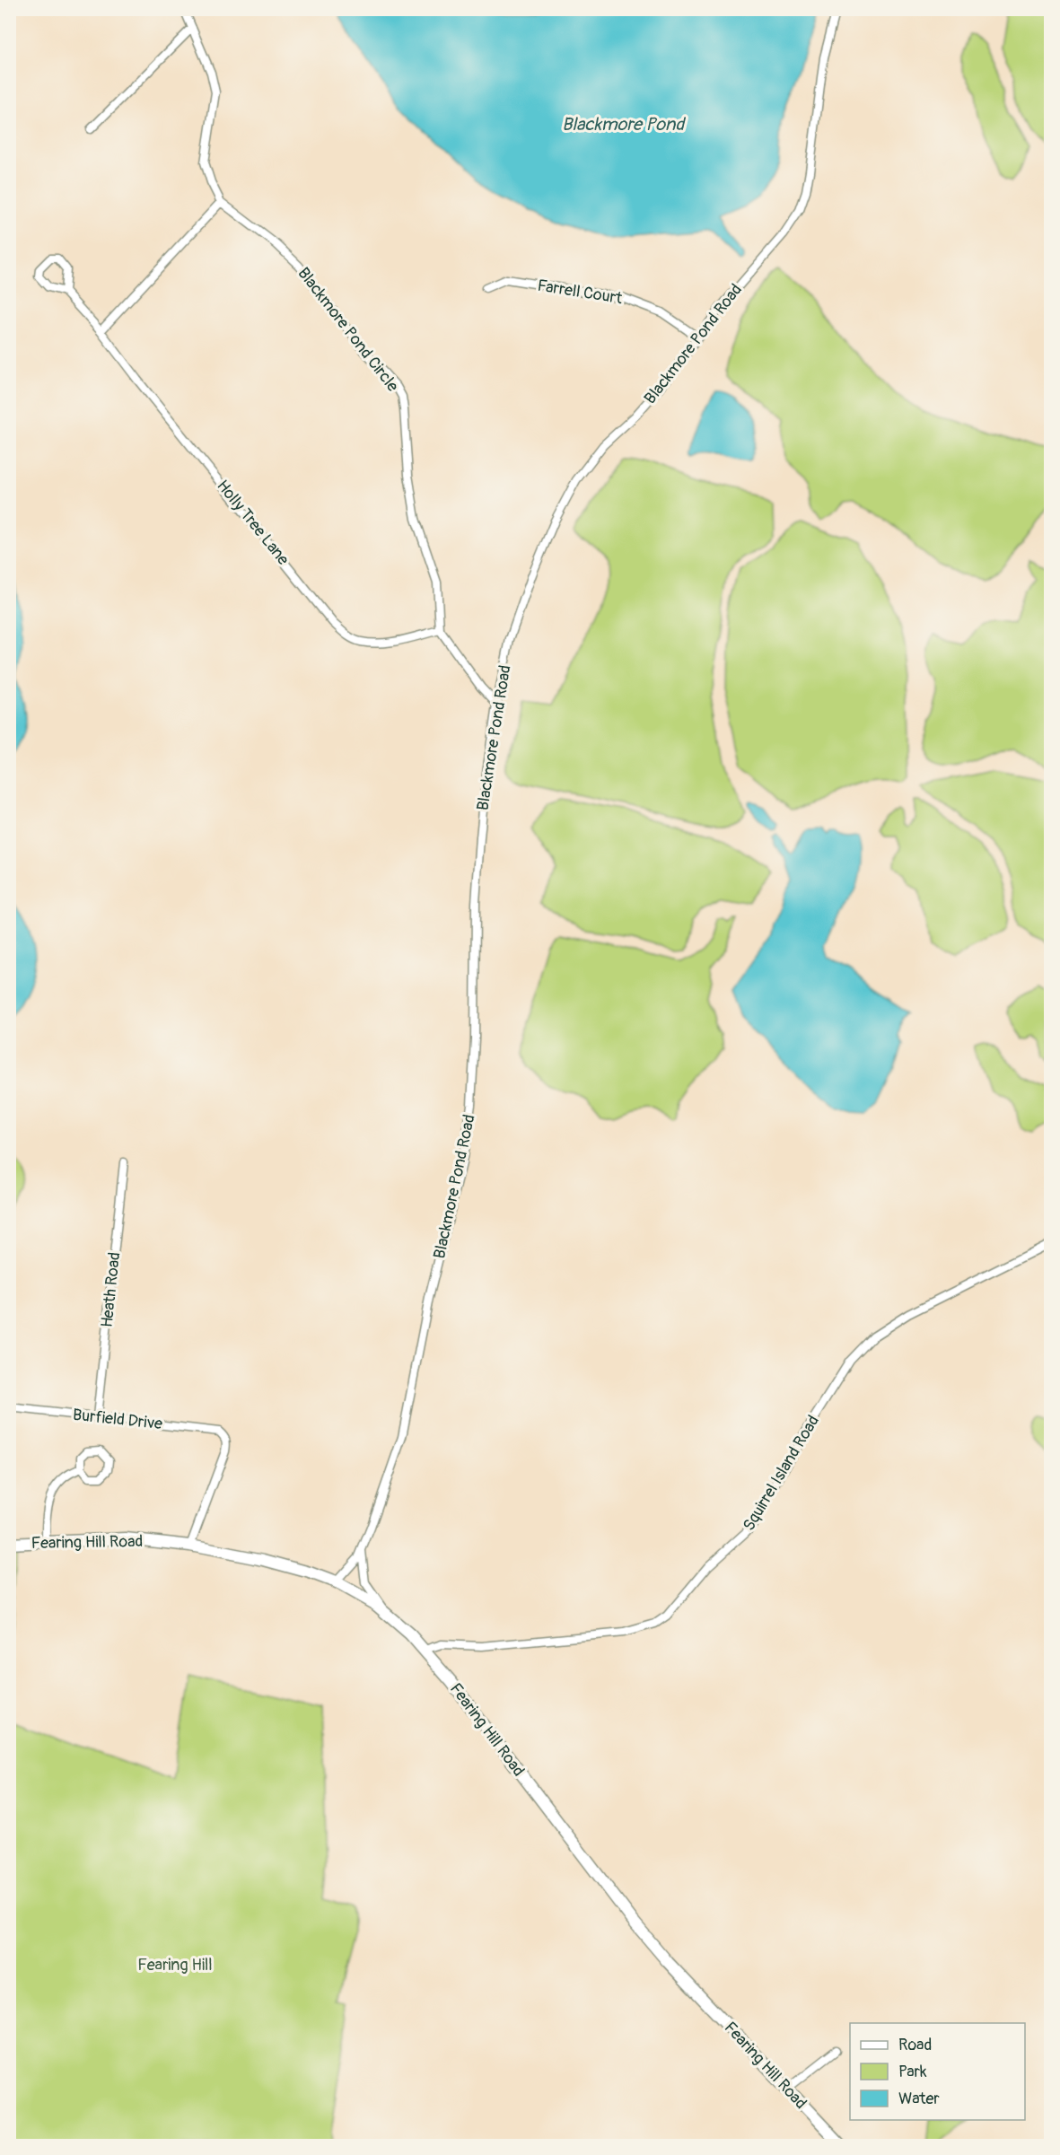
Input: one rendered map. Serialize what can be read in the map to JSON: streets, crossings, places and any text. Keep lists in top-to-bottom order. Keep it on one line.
{"streets":{"main road":["Fearing Hill Road"],"street":["Farrell Court","Blackmore Pond Circle","Blackmore Pond Road","Holly Tree Lane","Heath Road","Burfield Drive","Squirrel Island Road"]},"crossings":[["Farrell Court","Blackmore Pond Road"],["Blackmore Pond Circle","Holly Tree Lane"],["Blackmore Pond Road","Fearing Hill Road"],["Heath Road","Burfield Drive"],["Burfield Drive","Fearing Hill Road"],["Squirrel Island Road","Fearing Hill Road"]],"water":["Blackmore Pond"],"parks":["Fearing Hill"],"legend":["Road","Park","Water"]}
